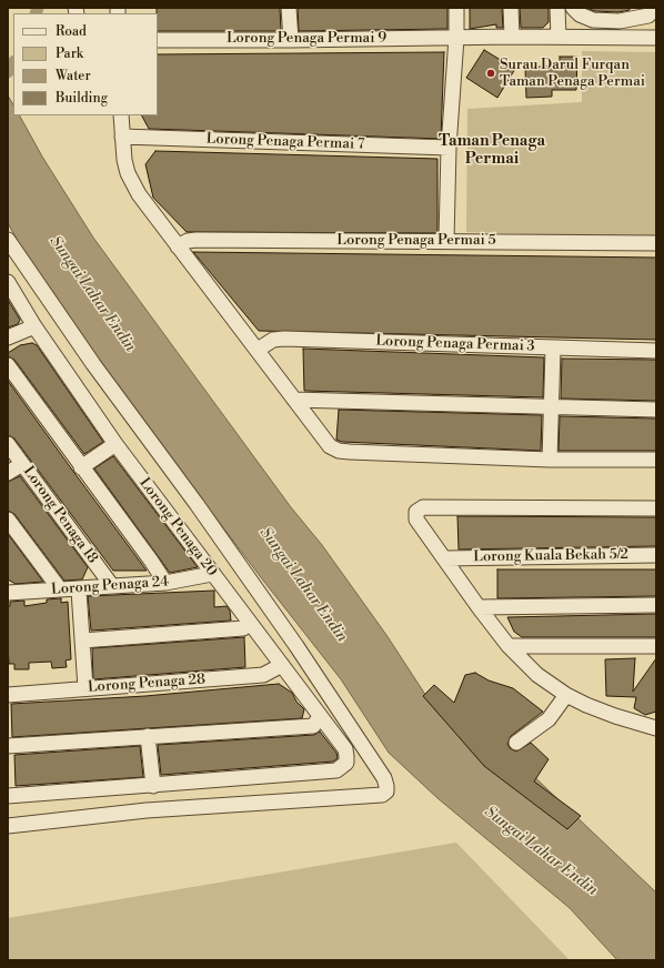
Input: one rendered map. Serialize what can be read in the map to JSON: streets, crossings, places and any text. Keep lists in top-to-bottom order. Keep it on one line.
{"streets":{"street":["Lorong Penaga Permai 9","Lorong Penaga Permai 7","Lorong Penaga Permai 5","Lorong Penaga Permai 3","Lorong Penaga 18","Lorong Penaga 20","Lorong Kuala Bekah 5/2","Lorong Penaga 24","Lorong Penaga 28"]},"crossings":[["Lorong Penaga 18","Lorong Penaga 24"],["Lorong Penaga 20","Lorong Penaga 24"],["Lorong Penaga 20","Lorong Penaga 28"]],"districts":["Taman Penaga Permai"],"water":["Sungai Lahar Endin"],"places":["Surau Darul Furqan Taman Penaga Permai"],"legend":["Road","Park","Water","Building"]}
